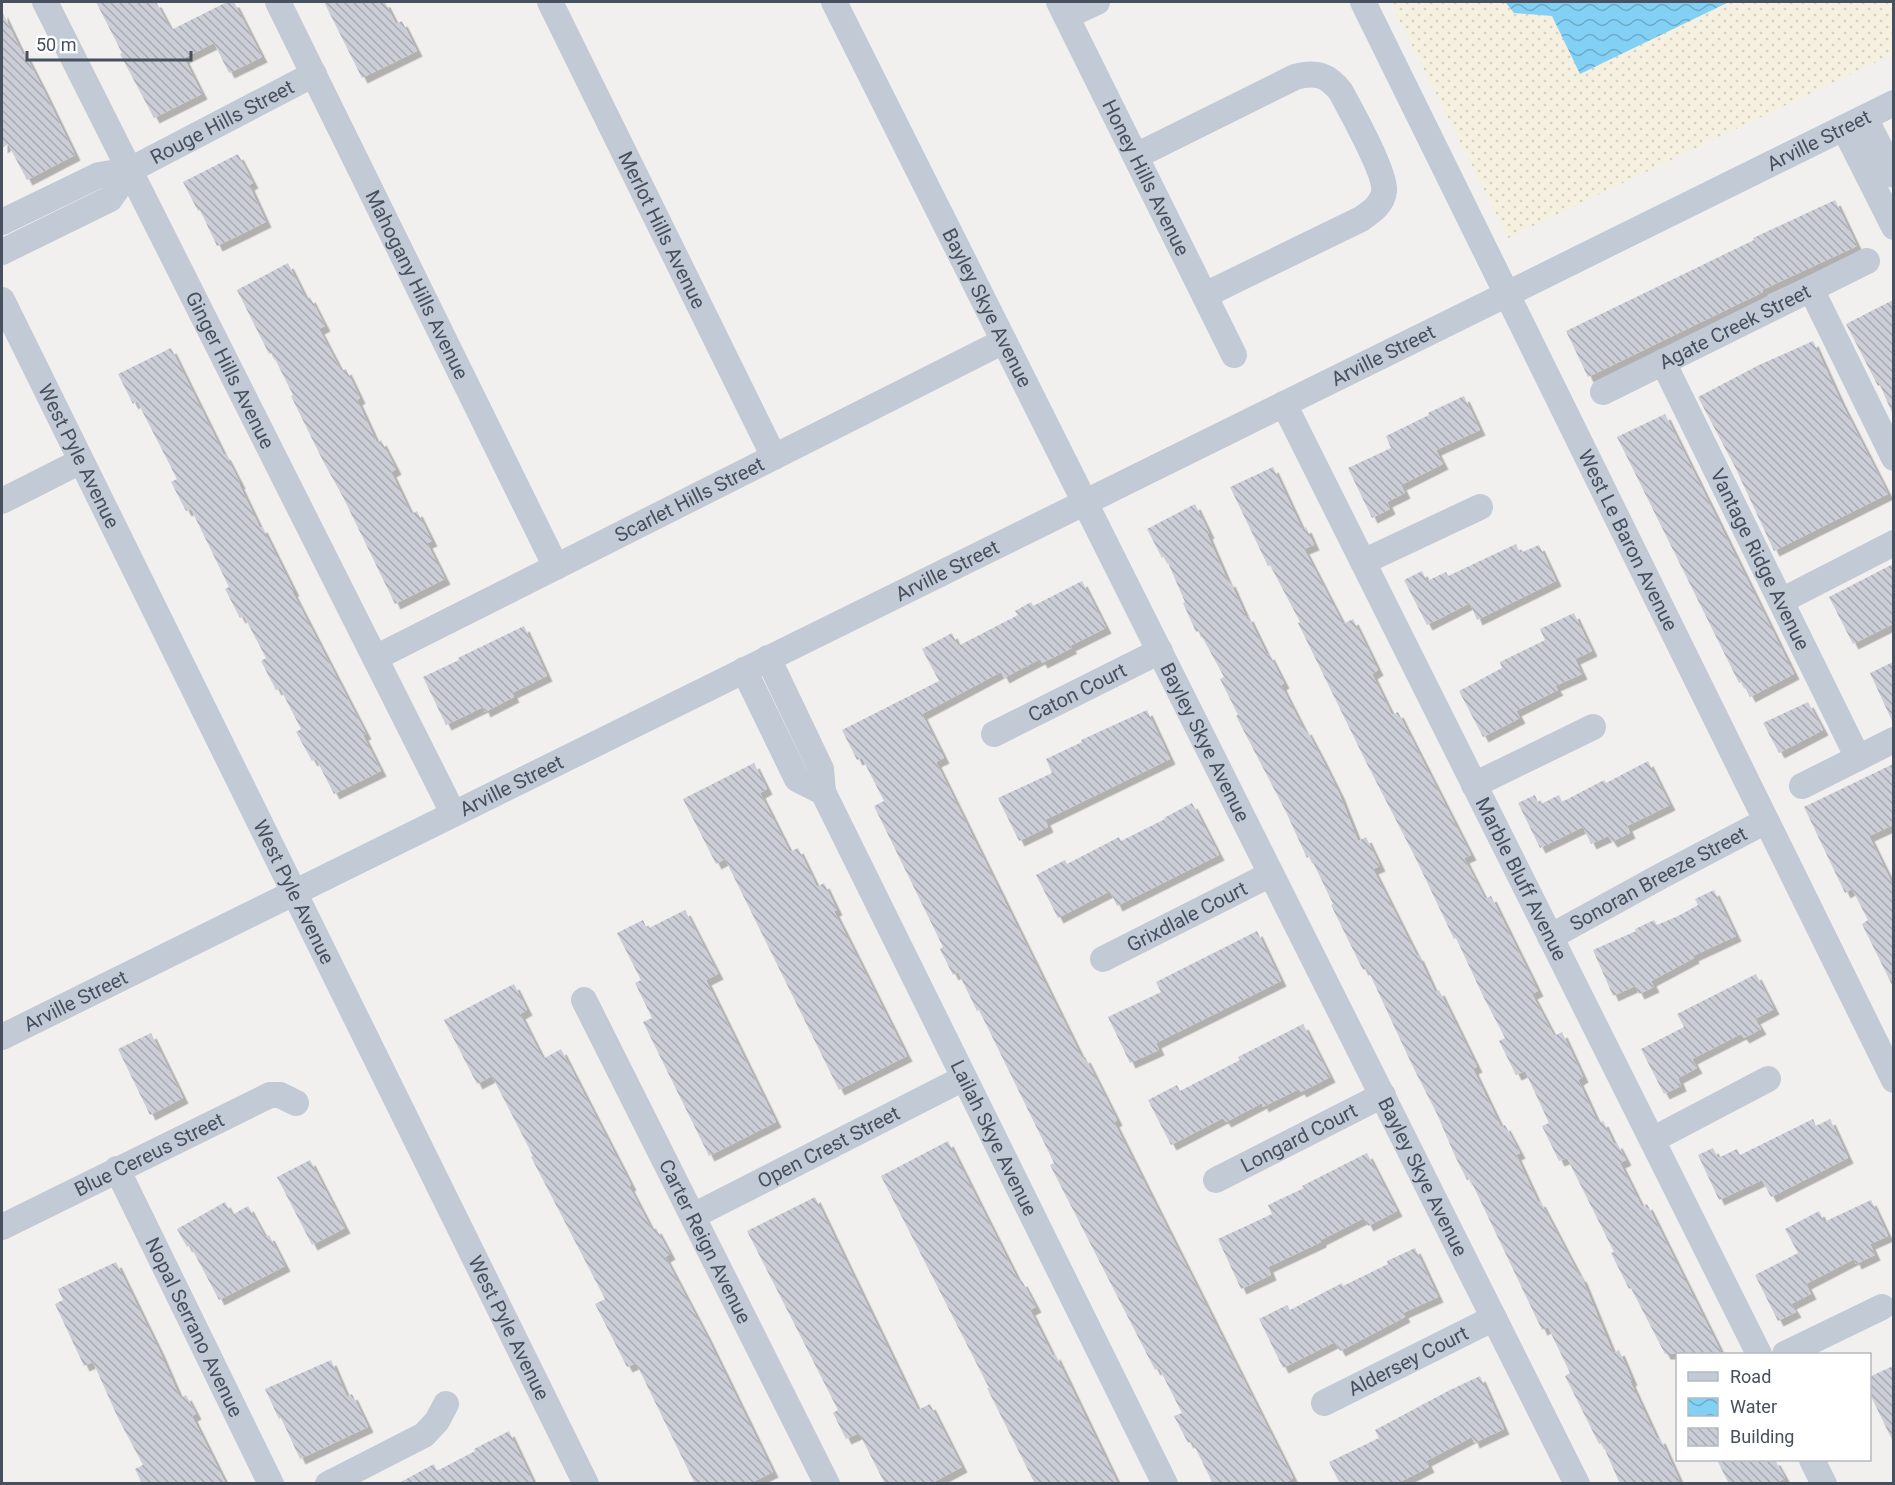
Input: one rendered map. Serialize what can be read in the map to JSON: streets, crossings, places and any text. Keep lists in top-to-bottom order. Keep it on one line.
{"streets":{"street":["Rouge Hills Street","Arville Street","Honey Hills Avenue","Merlot Hills Avenue","Mahogany Hills Avenue","Bayley Skye Avenue","Agate Creek Street","Ginger Hills Avenue","West Pyle Avenue","Scarlet Hills Street","West Le Baron Avenue","Vantage Ridge Avenue","Caton Court","Marble Bluff Avenue","Sonoran Breeze Street","Grixdlale Court","Lailah Skye Avenue","Longard Court","Open Crest Street","Blue Cereus Street","Carter Reign Avenue","Nopal Serrano Avenue","Aldersey Court"]},"crossings":[["Rouge Hills Street","Mahogany Hills Avenue"],["Rouge Hills Street","Ginger Hills Avenue"],["Arville Street","Bayley Skye Avenue"],["Arville Street","Ginger Hills Avenue"],["Arville Street","West Pyle Avenue"],["Arville Street","West Le Baron Avenue"],["Arville Street","Marble Bluff Avenue"],["Arville Street","Lailah Skye Avenue"],["Merlot Hills Avenue","Scarlet Hills Street"],["Mahogany Hills Avenue","Scarlet Hills Street"],["Bayley Skye Avenue","Scarlet Hills Street"],["Bayley Skye Avenue","Caton Court"],["Bayley Skye Avenue","Grixdlale Court"],["Bayley Skye Avenue","Longard Court"],["Bayley Skye Avenue","Aldersey Court"],["Agate Creek Street","Vantage Ridge Avenue"],["Ginger Hills Avenue","Scarlet Hills Street"],["West Le Baron Avenue","Sonoran Breeze Street"],["Marble Bluff Avenue","Sonoran Breeze Street"],["Lailah Skye Avenue","Open Crest Street"],["Open Crest Street","Carter Reign Avenue"],["Blue Cereus Street","Nopal Serrano Avenue"]],"legend":["Road","Water","Building"],"scale_bar":"50 m"}
